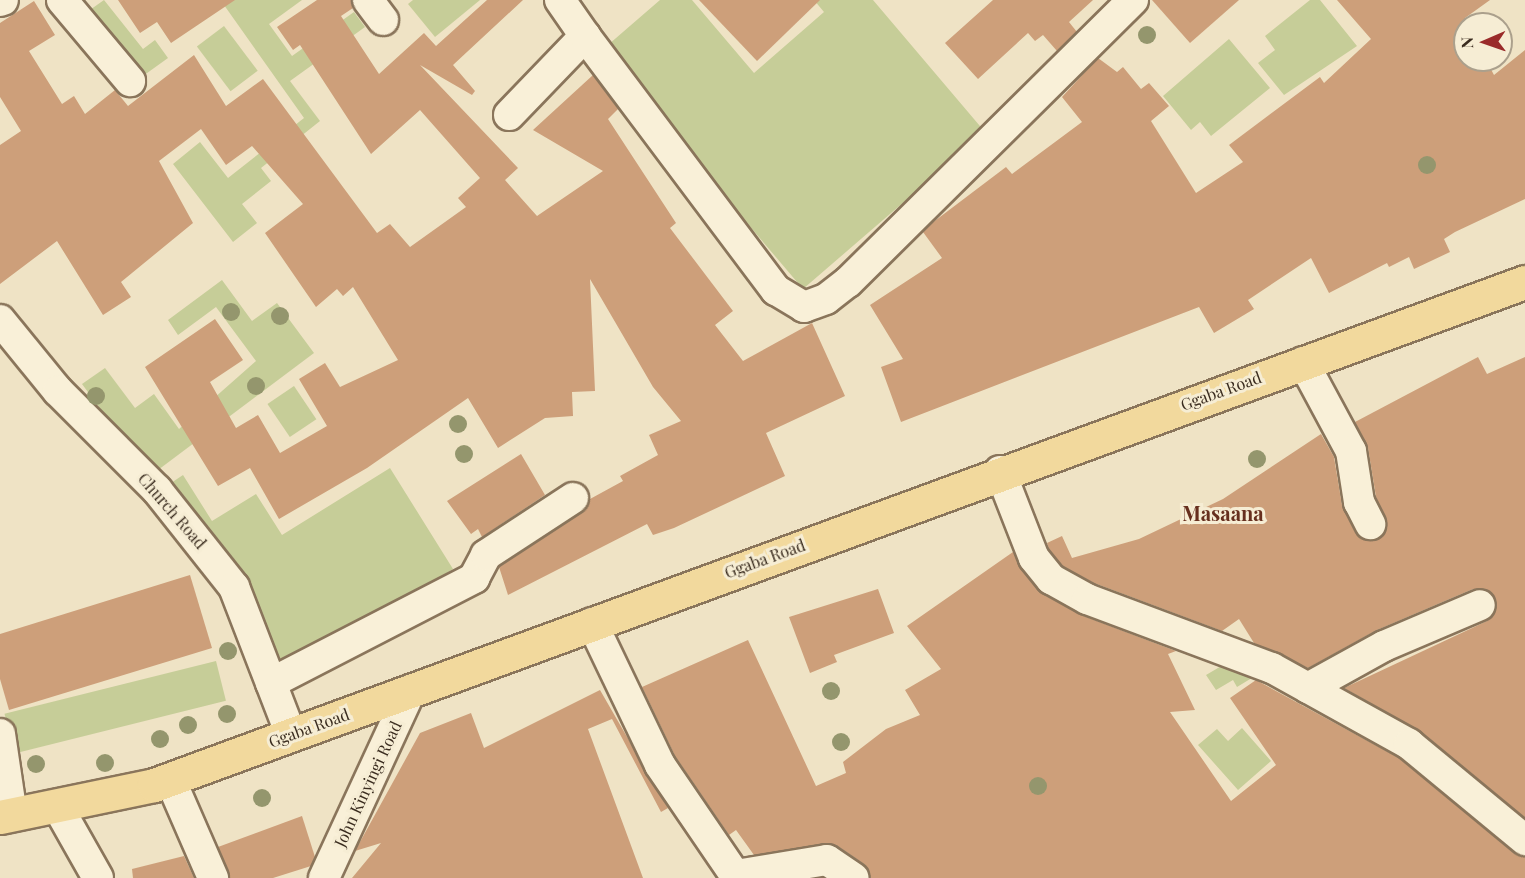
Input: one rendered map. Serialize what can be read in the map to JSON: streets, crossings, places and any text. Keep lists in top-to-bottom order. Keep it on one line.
{"streets":{"main road":["Ggaba Road"],"street":["Church Road","John Kinyingi Road"]},"crossings":[["Ggaba Road","Church Road"],["Ggaba Road","John Kinyingi Road"]],"districts":["Masaana"],"north":"left"}
